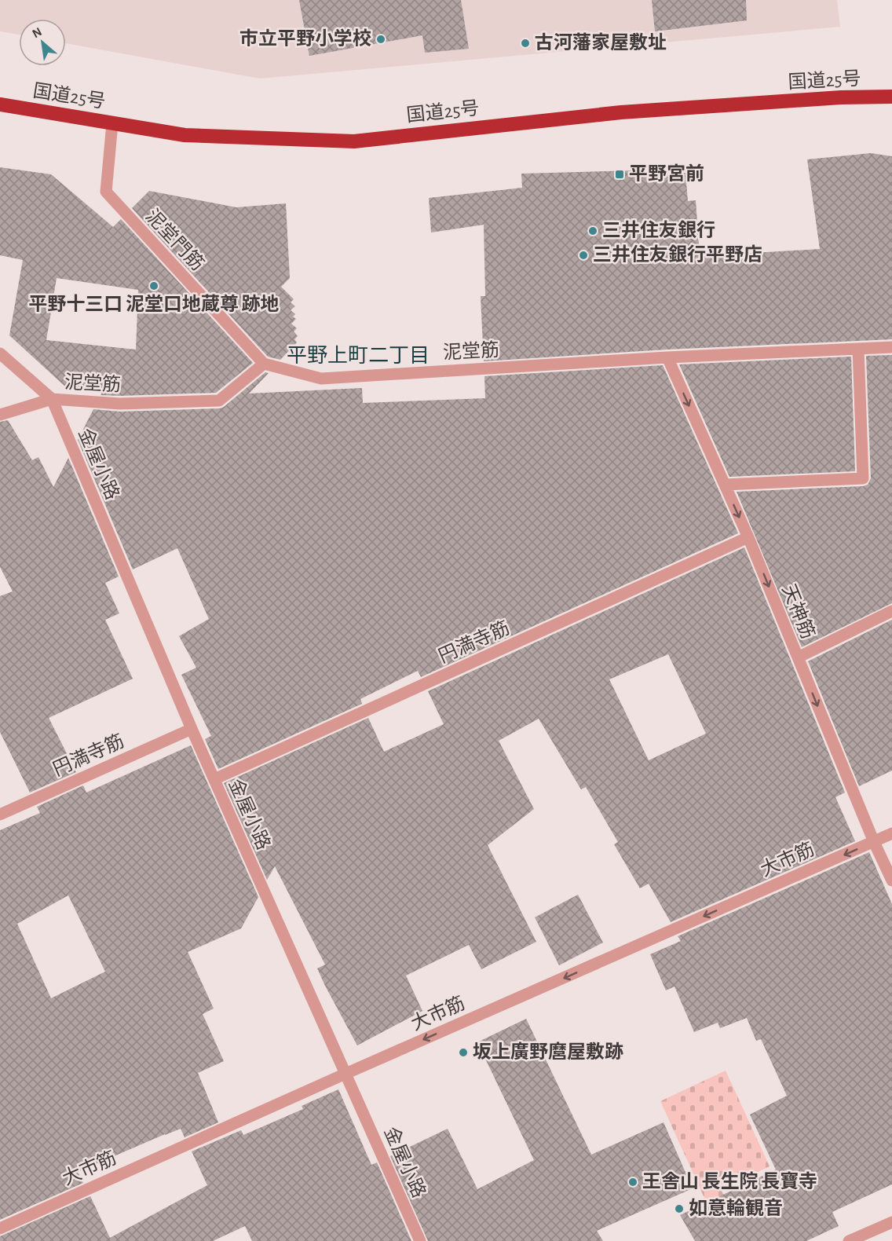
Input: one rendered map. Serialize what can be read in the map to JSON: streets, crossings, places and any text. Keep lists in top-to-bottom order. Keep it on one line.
{"streets":{"highway":["国道25号"],"street":["泥堂門筋","泥堂筋","金屋小路","天神筋","円満寺筋","大市筋"]},"crossings":[["国道25号","泥堂門筋"],["泥堂門筋","泥堂筋"],["泥堂筋","金屋小路"],["泥堂筋","天神筋"],["金屋小路","円満寺筋"],["金屋小路","大市筋"],["天神筋","円満寺筋"],["天神筋","大市筋"]],"one_way":["天神筋","大市筋"],"districts":["平野上町二丁目"],"places":{"other":["市立平野小学校","古河藩家屋敷址","三井住友銀行","三井住友銀行平野店","平野十三口 泥堂口地蔵尊 跡地","坂上廣野麿屋敷跡","王舎山 長生院 長寶寺","如意輪観音"],"transit":["平野宮前"]},"north":"top left"}
